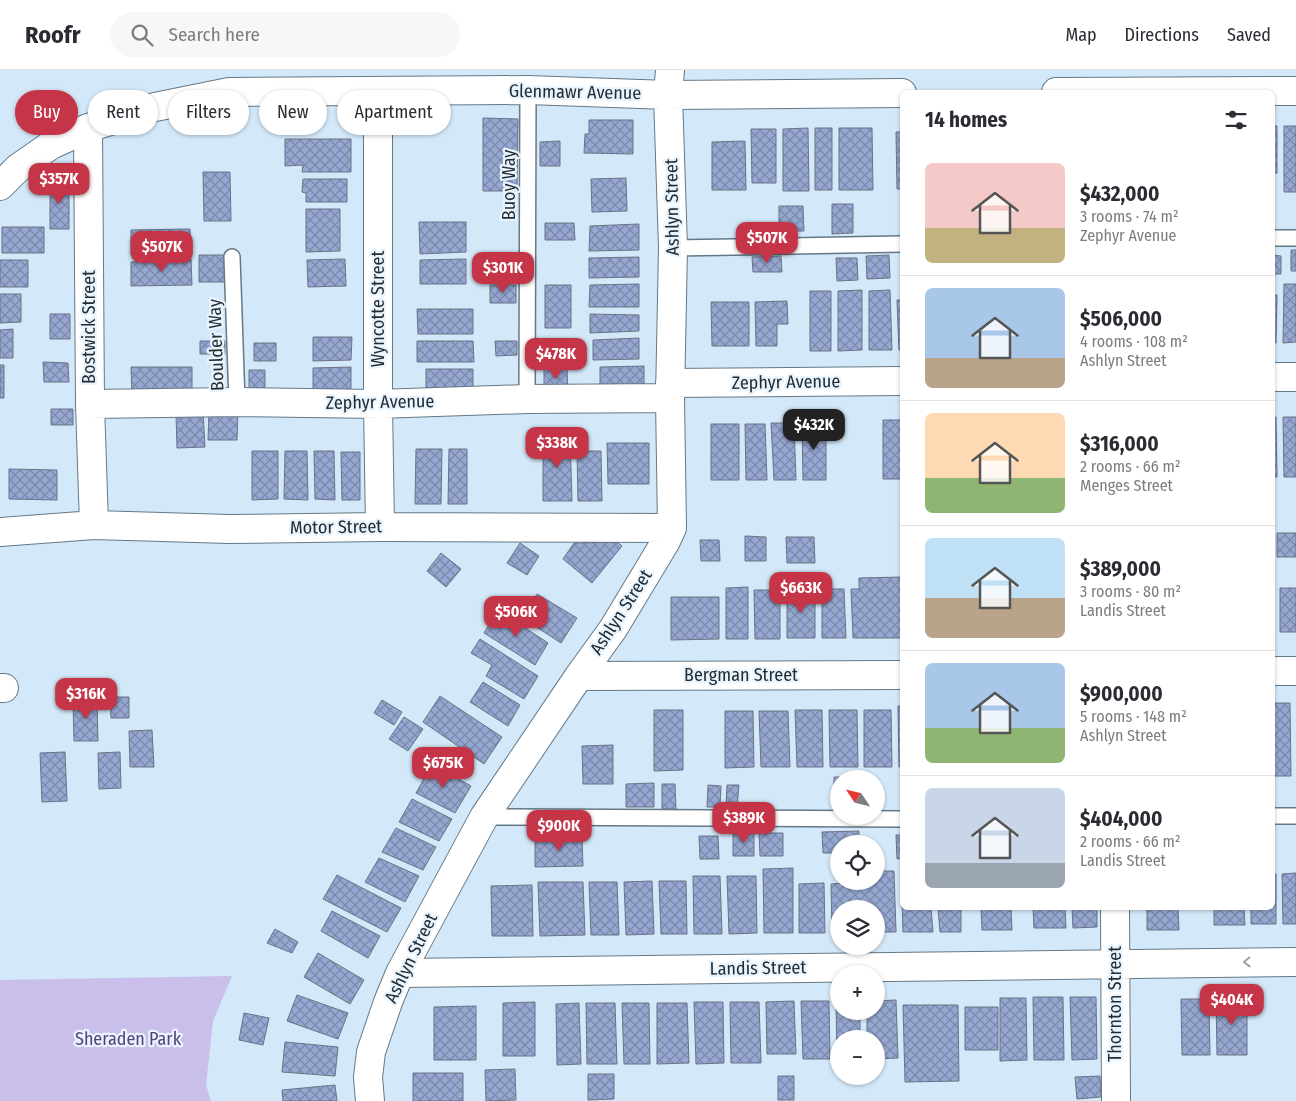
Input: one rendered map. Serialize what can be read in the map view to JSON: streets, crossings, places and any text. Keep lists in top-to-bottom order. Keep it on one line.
{"streets":{"street":["Glenmawr Avenue","Ashlyn Street","Wyncotte Street","Bostwick Street","Zephyr Avenue","Motor Street","Bergman Street","Landis Street","Thornton Street"],"lane":["Buoy Way","Boulder Way"]},"crossings":[["Glenmawr Avenue","Buoy Way"],["Glenmawr Avenue","Ashlyn Street"],["Buoy Way","Zephyr Avenue"],["Ashlyn Street","Zephyr Avenue"],["Ashlyn Street","Motor Street"],["Ashlyn Street","Bergman Street"],["Ashlyn Street","Landis Street"],["Wyncotte Street","Zephyr Avenue"],["Wyncotte Street","Motor Street"],["Bostwick Street","Zephyr Avenue"],["Bostwick Street","Motor Street"],["Boulder Way","Zephyr Avenue"],["Landis Street","Thornton Street"]],"parks":["Sheraden Park"],"north":"top left","page":{"header":"Roofr","search":"Search here","nav":["Map","Directions","Saved"],"chip":["Buy","Rent","Filters","New","Apartment"],"heading":"14 homes","list":[{"name":"$432,000","note":"3 rooms · 74 m² · Zephyr Avenue"},{"name":"$506,000","note":"4 rooms · 108 m² · Ashlyn Street"},{"name":"$316,000","note":"2 rooms · 66 m² · Menges Street"},{"name":"$389,000","note":"3 rooms · 80 m² · Landis Street"},{"name":"$900,000","note":"5 rooms · 148 m² · Ashlyn Street"},{"name":"$404,000","note":"2 rooms · 66 m² · Landis Street"}],"price":["$357K","$507K","$507K","$301K","$478K","$432K","$338K","$663K","$506K","$316K","$675K","$389K","$900K","$404K"],"map_buttons":["+","−"]}}
